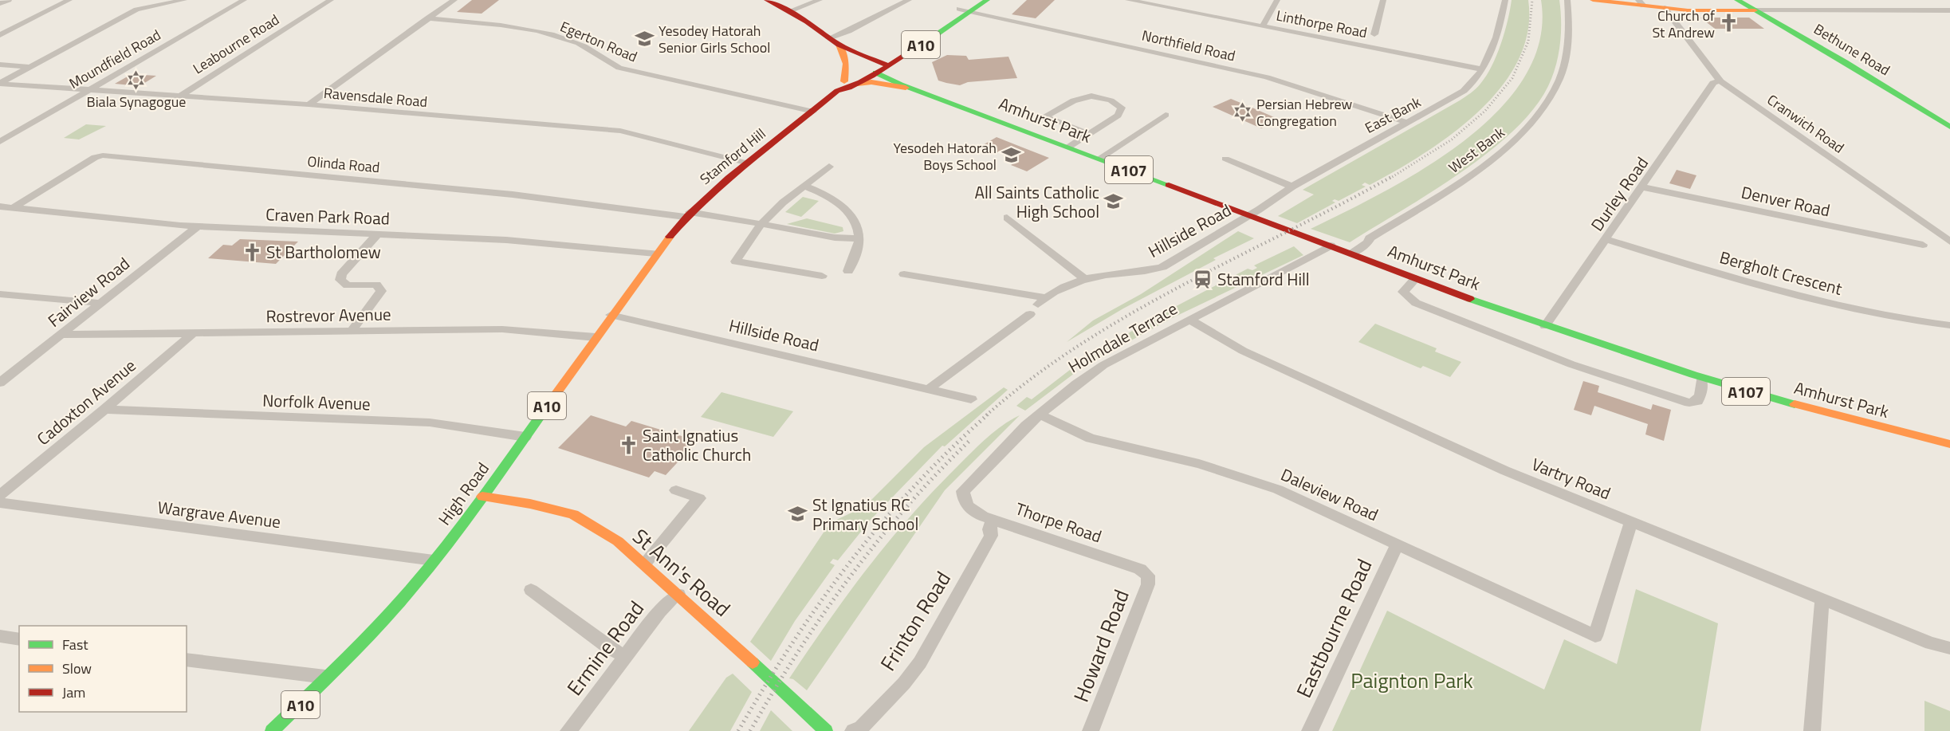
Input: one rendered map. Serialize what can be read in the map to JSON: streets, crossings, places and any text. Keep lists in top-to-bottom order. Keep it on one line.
{"streets":{"main road":["A10","Bethune Road","Amhurst Park","Stamford Hill","A107","High Road","St Ann's Road"],"street":["Linthorpe Road","Egerton Road","Leabourne Road","Northfield Road","Moundfield Road","Ravensdale Road","East Bank","Cranwich Road","West Bank","Olinda Road","Durley Road","Denver Road","Craven Park Road","Hillside Road","Bergholt Crescent","Fairview Road","Rostrevor Avenue","Holmdale Terrace","Cadoxton Avenue","Norfolk Avenue","Vartry Road","Daleview Road","Wargrave Avenue","Thorpe Road","Frinton Road","Eastbourne Road","Howard Road","Ermine Road"]},"crossings":[["Linthorpe Road","East Bank"],["Egerton Road","Stamford Hill"],["Leabourne Road","Ravensdale Road"],["A10","Northfield Road"],["A10","Stamford Hill"],["Northfield Road","East Bank"],["Northfield Road","Stamford Hill"],["Moundfield Road","Ravensdale Road"],["Ravensdale Road","Stamford Hill"],["East Bank","Amhurst Park"],["East Bank","Hillside Road"],["Amhurst Park","West Bank"],["Amhurst Park","Stamford Hill"],["Amhurst Park","A107"],["Amhurst Park","Durley Road"],["Amhurst Park","Hillside Road"],["Amhurst Park","Holmdale Terrace"],["Cranwich Road","Durley Road"],["Stamford Hill","Olinda Road"],["Stamford Hill","A107"],["Stamford Hill","Craven Park Road"],["Stamford Hill","High Road"],["Olinda Road","Craven Park Road"],["Durley Road","Denver Road"],["Durley Road","Bergholt Crescent"],["Craven Park Road","Fairview Road"],["Craven Park Road","High Road"],["Hillside Road","High Road"],["Fairview Road","Rostrevor Avenue"],["Rostrevor Avenue","Cadoxton Avenue"],["Rostrevor Avenue","High Road"],["Holmdale Terrace","Vartry Road"],["Holmdale Terrace","Daleview Road"],["Holmdale Terrace","Thorpe Road"],["Cadoxton Avenue","Norfolk Avenue"],["Norfolk Avenue","High Road"],["Vartry Road","Daleview Road"],["High Road","Wargrave Avenue"],["High Road","St Ann's Road"],["Daleview Road","Eastbourne Road"],["Thorpe Road","Frinton Road"],["Thorpe Road","Howard Road"],["St Ann's Road","Ermine Road"]],"parks":["Paignton Park"],"places":{"church":["Church of St Andrew","St Bartholomew","Saint Ignatius Catholic Church"],"school or university":["Yesodey Hatorah Senior Girls School","Yesodeh Hatorah Boys School","All Saints Catholic High School","St Ignatius RC Primary School"],"synagogue":["Biala Synagogue","Persian Hebrew Congregation"],"station":["Stamford Hill"]},"legend":["Fast","Slow","Jam"]}
